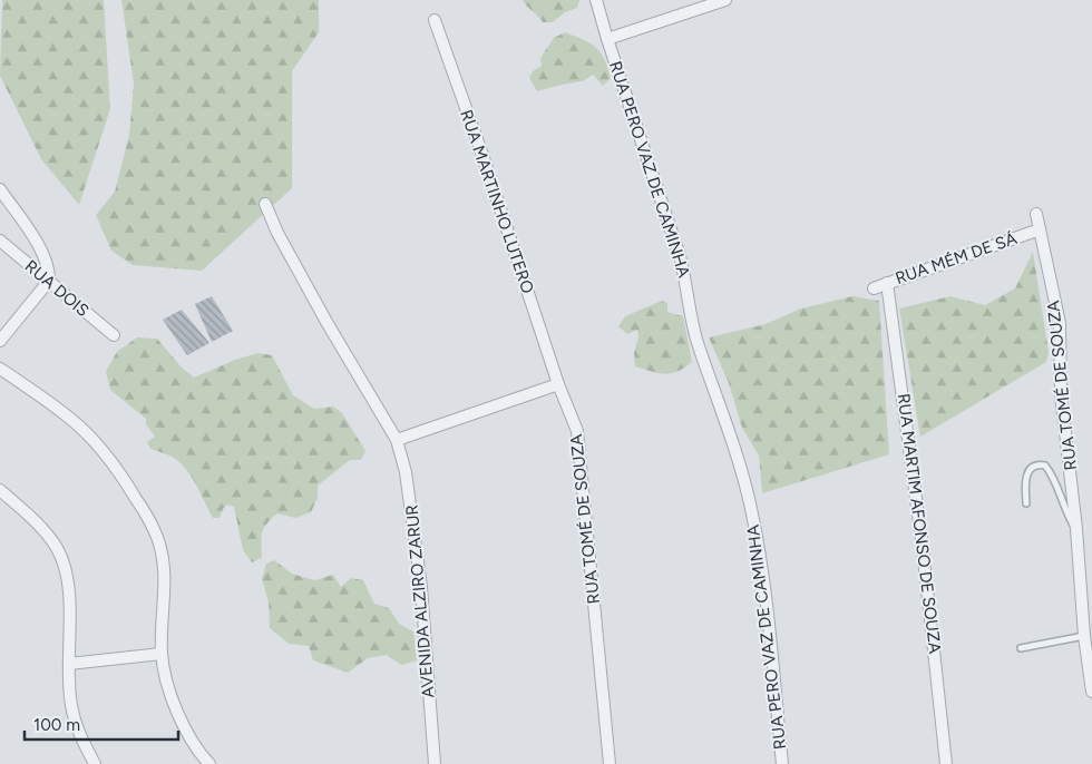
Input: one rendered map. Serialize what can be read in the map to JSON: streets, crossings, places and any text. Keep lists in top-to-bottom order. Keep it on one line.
{"streets":{"street":["RUA PERO VAZ DE CAMINHA","RUA MARTINHO LUTERO","RUA MÉM DE SÁ","RUA DOIS","RUA TOMÉ DE SOUZA","RUA MARTIM AFONSO DE SOUZA","AVENIDA ALZIRO ZARUR"]},"crossings":[["RUA MARTINHO LUTERO","RUA TOMÉ DE SOUZA"],["RUA MÉM DE SÁ","RUA TOMÉ DE SOUZA"],["RUA MÉM DE SÁ","RUA MARTIM AFONSO DE SOUZA"]],"scale_bar":"100 m"}
